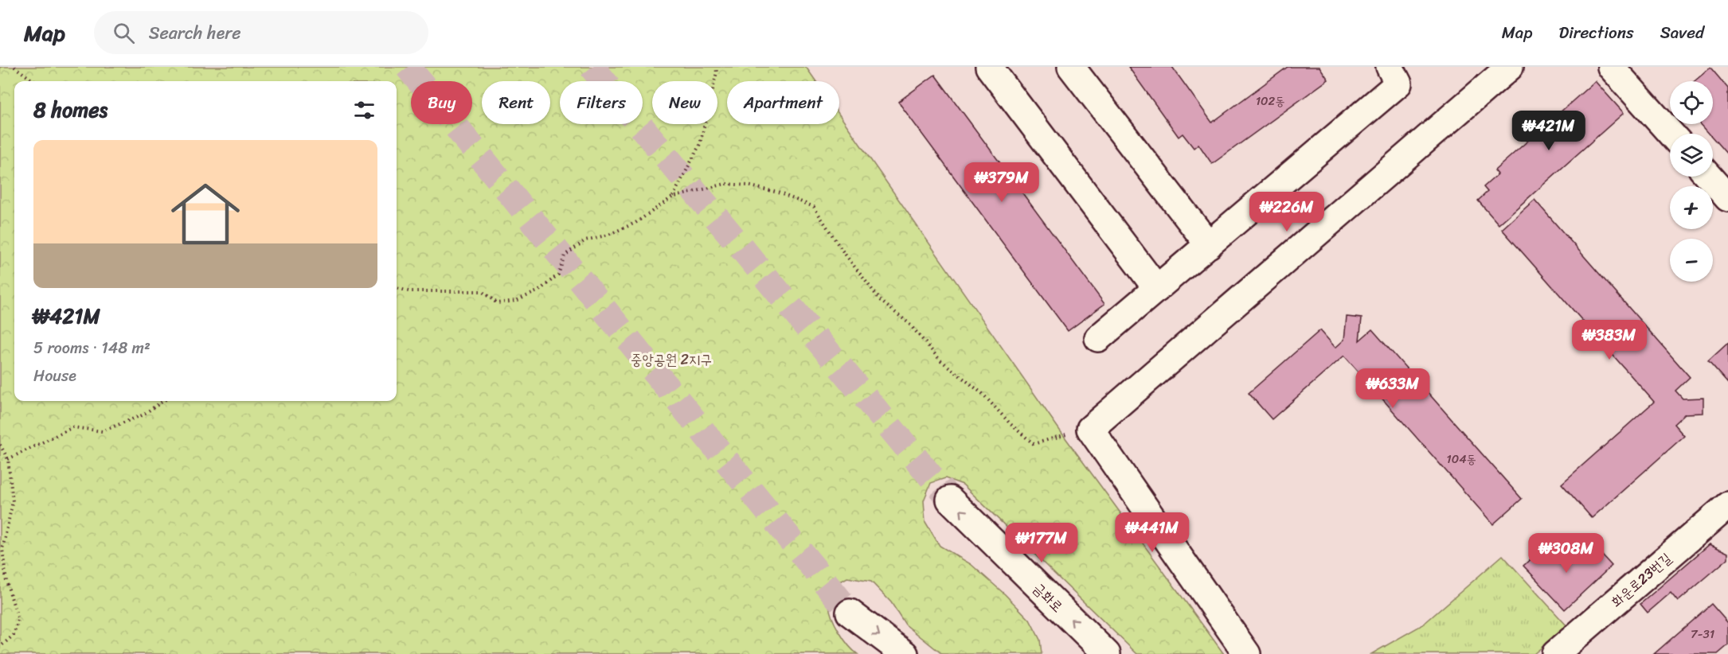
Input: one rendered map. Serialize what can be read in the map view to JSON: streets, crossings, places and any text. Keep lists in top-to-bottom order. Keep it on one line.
{"streets":{"street":["화운로23번길","금화로"]},"parks":["중앙공원 2지구"],"house_numbers":["102동","104동","7-31"],"page":{"header":"Map","search":"Search here","nav":["Map","Directions","Saved"],"map_buttons":["+","−"],"chip":["Buy","Rent","Filters","New","Apartment"],"heading":"8 homes","price":["₩421M","₩379M","₩226M","₩383M","₩633M","₩441M","₩177M","₩308M"],"list":[{"name":"₩421M","note":"5 rooms · 148 m² · House"}]}}
